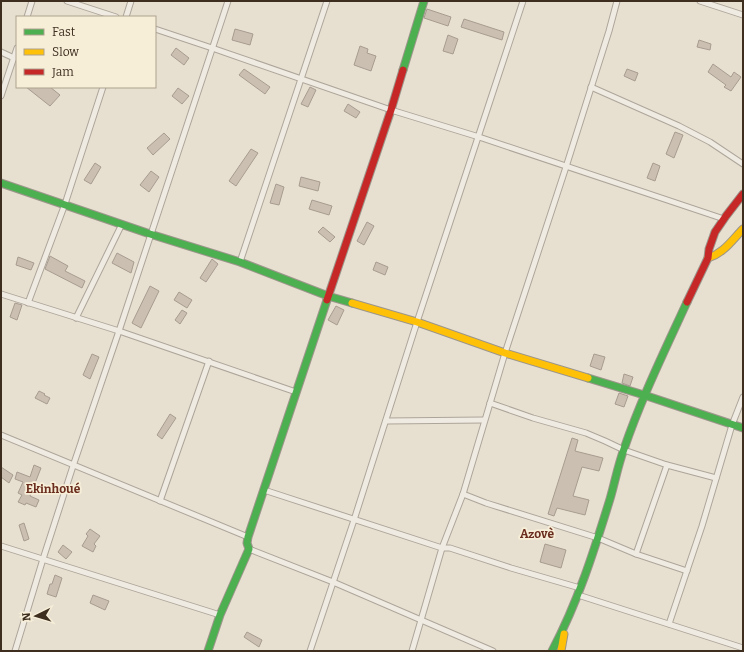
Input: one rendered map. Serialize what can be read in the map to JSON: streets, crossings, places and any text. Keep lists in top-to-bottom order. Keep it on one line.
{"districts":["Ekinhoué","Azovè"],"legend":["Fast","Slow","Jam"],"north":"left"}
